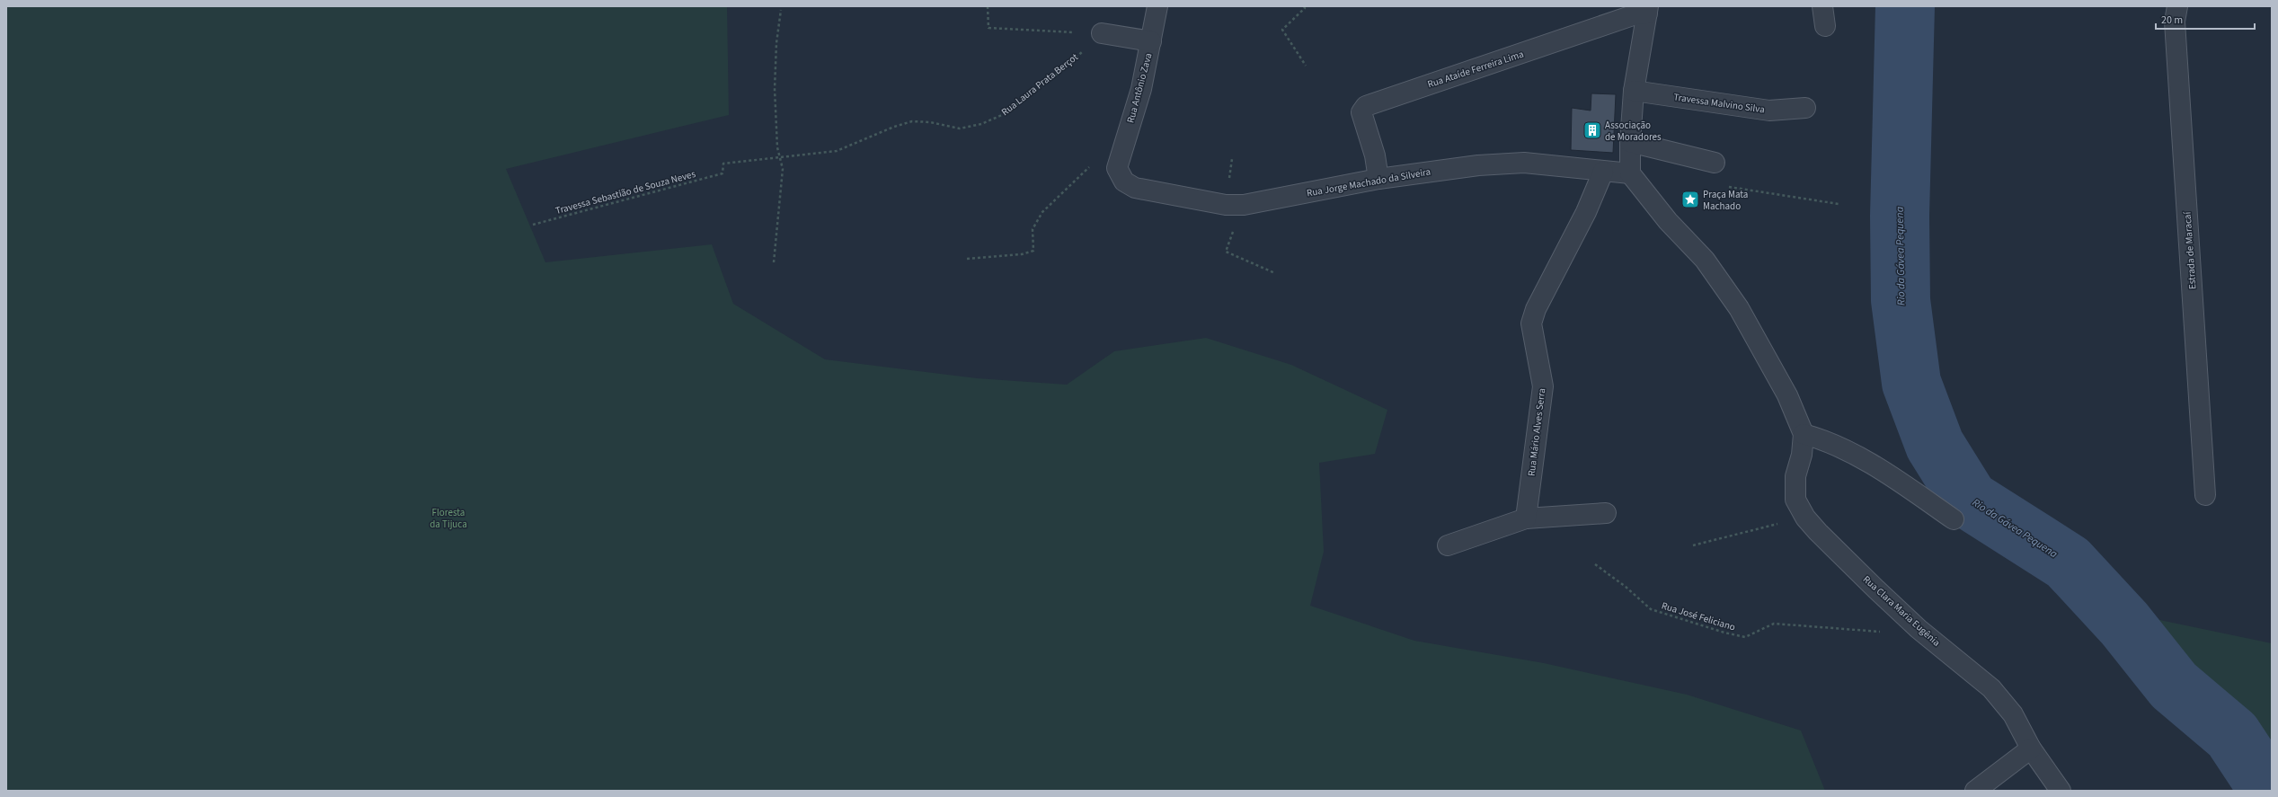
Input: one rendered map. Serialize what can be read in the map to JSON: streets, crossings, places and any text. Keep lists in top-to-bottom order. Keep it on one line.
{"streets":{"street":["Rua Ataíde Ferreira Lima","Rua Antônio Zava","Travessa Malvino Silva","Rua Jorge Machado da Silveira","Estrada de Maracaí","Rua Mário Alves Serra","Rua Clara Maria Eugênia"],"path":["Rua Laura Prata Berçot","Travessa Sebastião de Souza Neves","Rua José Feliciano"]},"crossings":[["Rua Ataíde Ferreira Lima","Rua Jorge Machado da Silveira"],["Rua Laura Prata Berçot","Travessa Sebastião de Souza Neves"],["Rua Antônio Zava","Rua Jorge Machado da Silveira"],["Rua Jorge Machado da Silveira","Rua Mário Alves Serra"],["Rua Clara Maria Eugênia","Rua José Feliciano"]],"water":["Rio da Gávea Pequena"],"parks":["Floresta da Tijuca"],"places":{"building":["Associação de Moradores"],"place":["Praça Mata Machado"]},"scale_bar":"20 m"}
